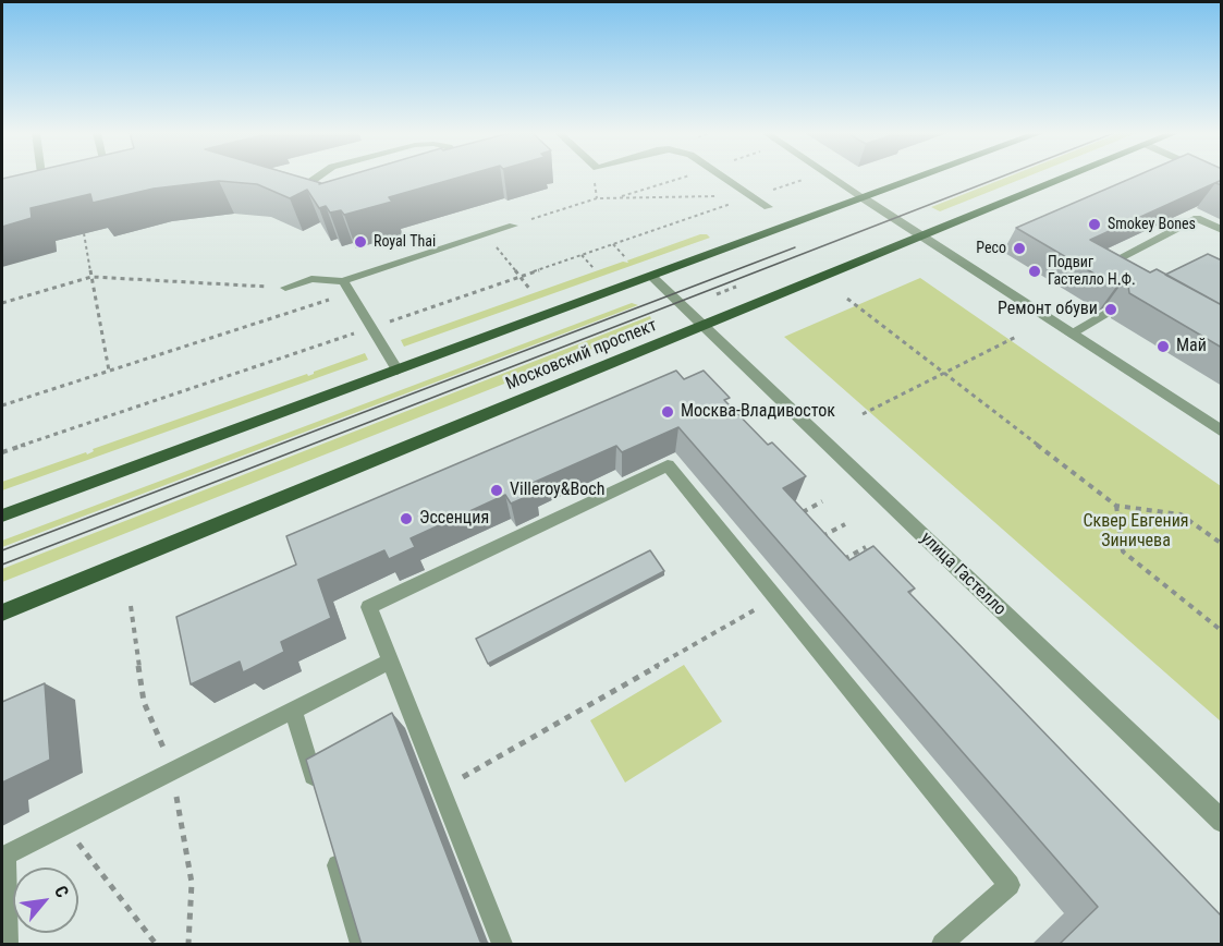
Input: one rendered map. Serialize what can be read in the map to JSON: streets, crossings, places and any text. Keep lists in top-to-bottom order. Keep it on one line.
{"streets":{"main road":["Московский проспект"],"street":["улица Гастелло"]},"crossings":[["Московский проспект","улица Гастелло"]],"parks":["Сквер Евгения Зиничева"],"places":["Smokey Bones","Royal Thai","Ресо","Подвиг Гастелло Н.Ф.","Ремонт обуви","Май","Москва-Владивосток","Villeroy&Boch","Эссенция"],"north":"top right"}
